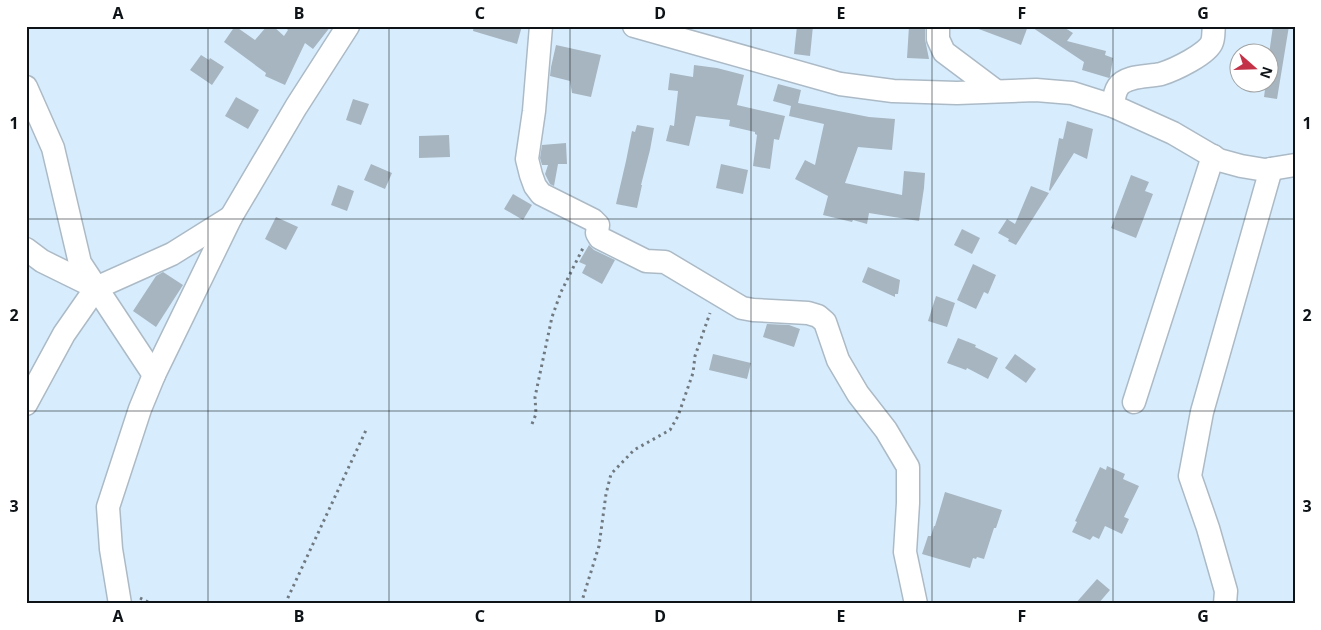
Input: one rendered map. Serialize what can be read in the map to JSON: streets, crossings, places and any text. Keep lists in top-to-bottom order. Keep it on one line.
{"north":"right","grid":{"columns":["A","B","C","D","E","F","G"],"rows":["1","2","3"]}}
